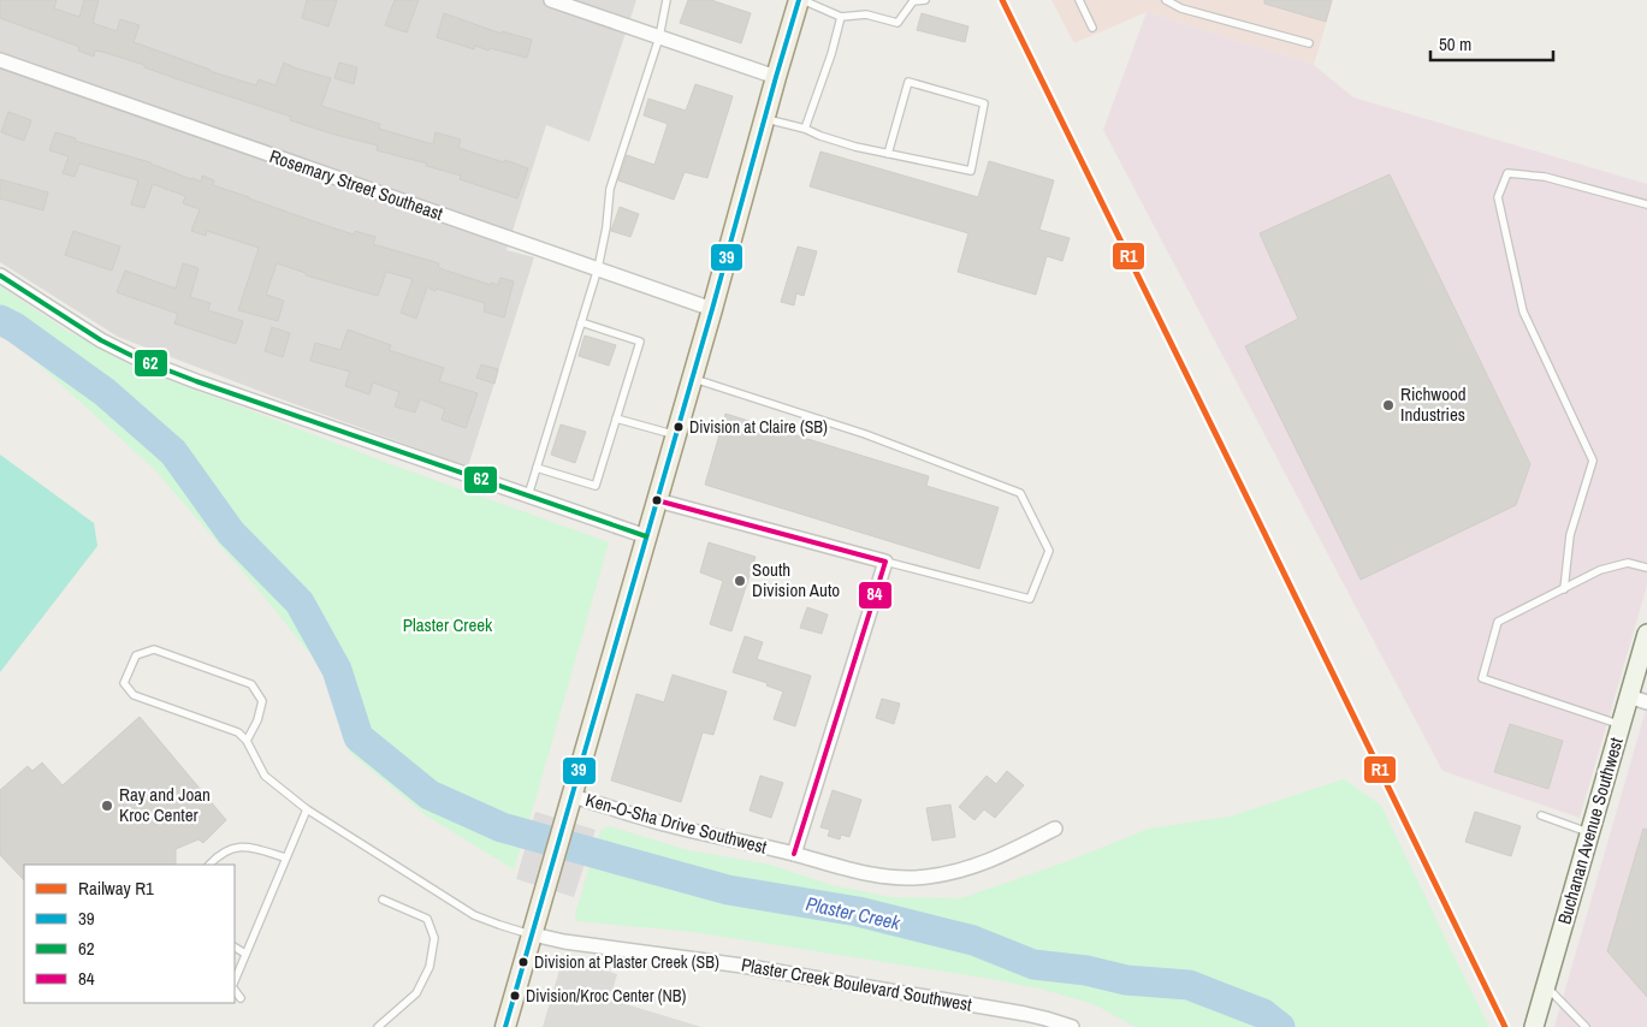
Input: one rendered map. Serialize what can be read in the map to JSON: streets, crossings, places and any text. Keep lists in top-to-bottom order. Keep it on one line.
{"streets":{"street":["Rosemary Street Southeast","Ken-O-Sha Drive Southwest","Buchanan Avenue Southwest","Plaster Creek Boulevard Southwest"]},"water":["Plaster Creek"],"parks":["Plaster Creek"],"places":["Richwood Industries","Division at Claire (SB)","South Division Auto","Ray and Joan Kroc Center","Division at Plaster Creek (SB)","Division/Kroc Center (NB)"],"lines":["rail line R1","transit line 39","transit line 62","transit line 84"],"legend":["Railway R1","39","62","84"],"scale_bar":"50 m"}
